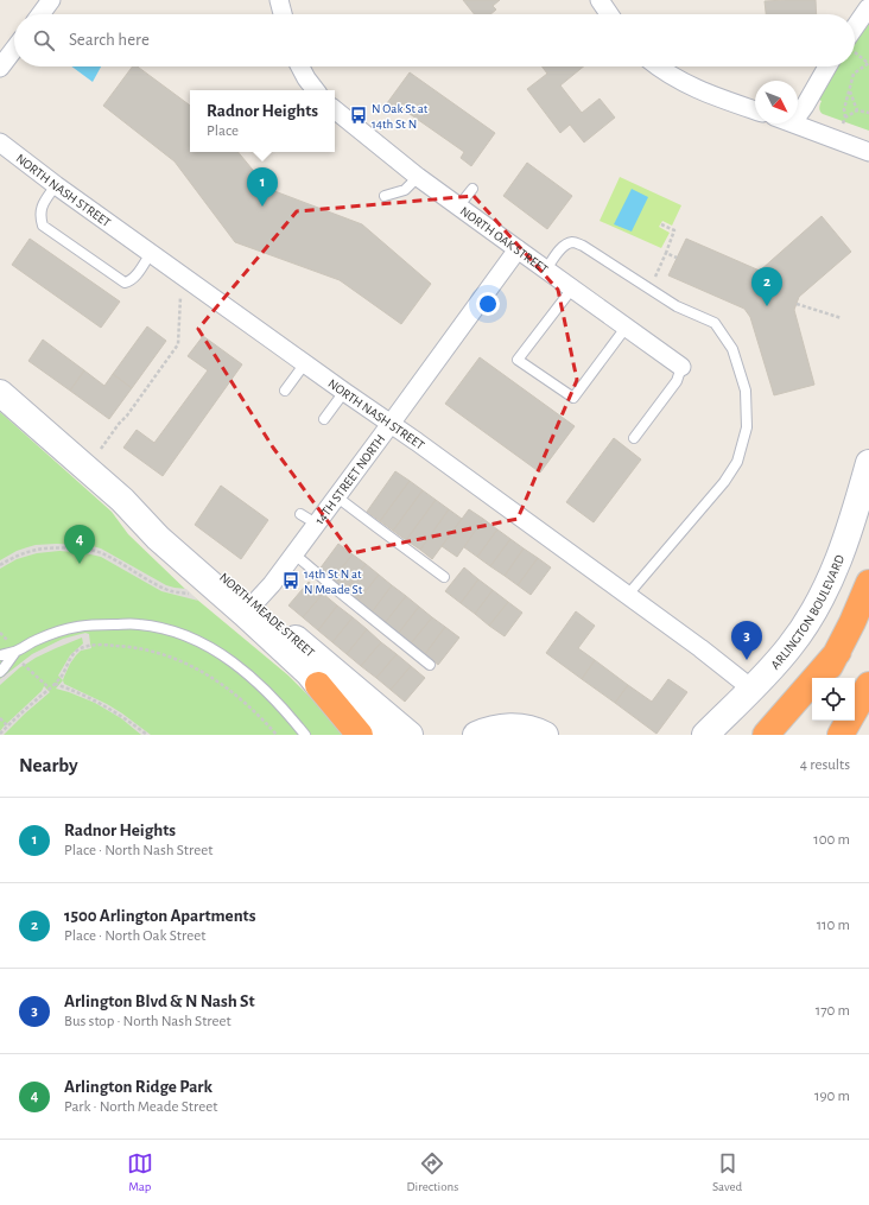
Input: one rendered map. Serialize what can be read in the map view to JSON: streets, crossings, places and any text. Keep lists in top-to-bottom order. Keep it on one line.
{"streets":{"street":["NORTH NASH STREET","NORTH OAK STREET","14TH STREET NORTH","ARLINGTON BOULEVARD","NORTH MEADE STREET"]},"crossings":[["NORTH NASH STREET","14TH STREET NORTH"],["NORTH NASH STREET","ARLINGTON BOULEVARD"],["NORTH OAK STREET","14TH STREET NORTH"],["14TH STREET NORTH","NORTH MEADE STREET"]],"places":{"bus stop":["N Oak St at 14th St N","14th St N at N Meade St"]},"north":"bottom right","page":{"search":"Search here","popup":["Radnor Heights","Place"],"pins":["1","2","4","3"],"heading":["Nearby","4 results"],"list":[{"mark":"1","name":"Radnor Heights","note":"Place · North Nash Street","value":"100 m"},{"mark":"2","name":"1500 Arlington Apartments","note":"Place · North Oak Street","value":"110 m"},{"mark":"3","name":"Arlington Blvd & N Nash St","note":"Bus stop · North Nash Street","value":"170 m"},{"mark":"4","name":"Arlington Ridge Park","note":"Park · North Meade Street","value":"190 m"}],"nav":["Map","Directions","Saved"]}}
